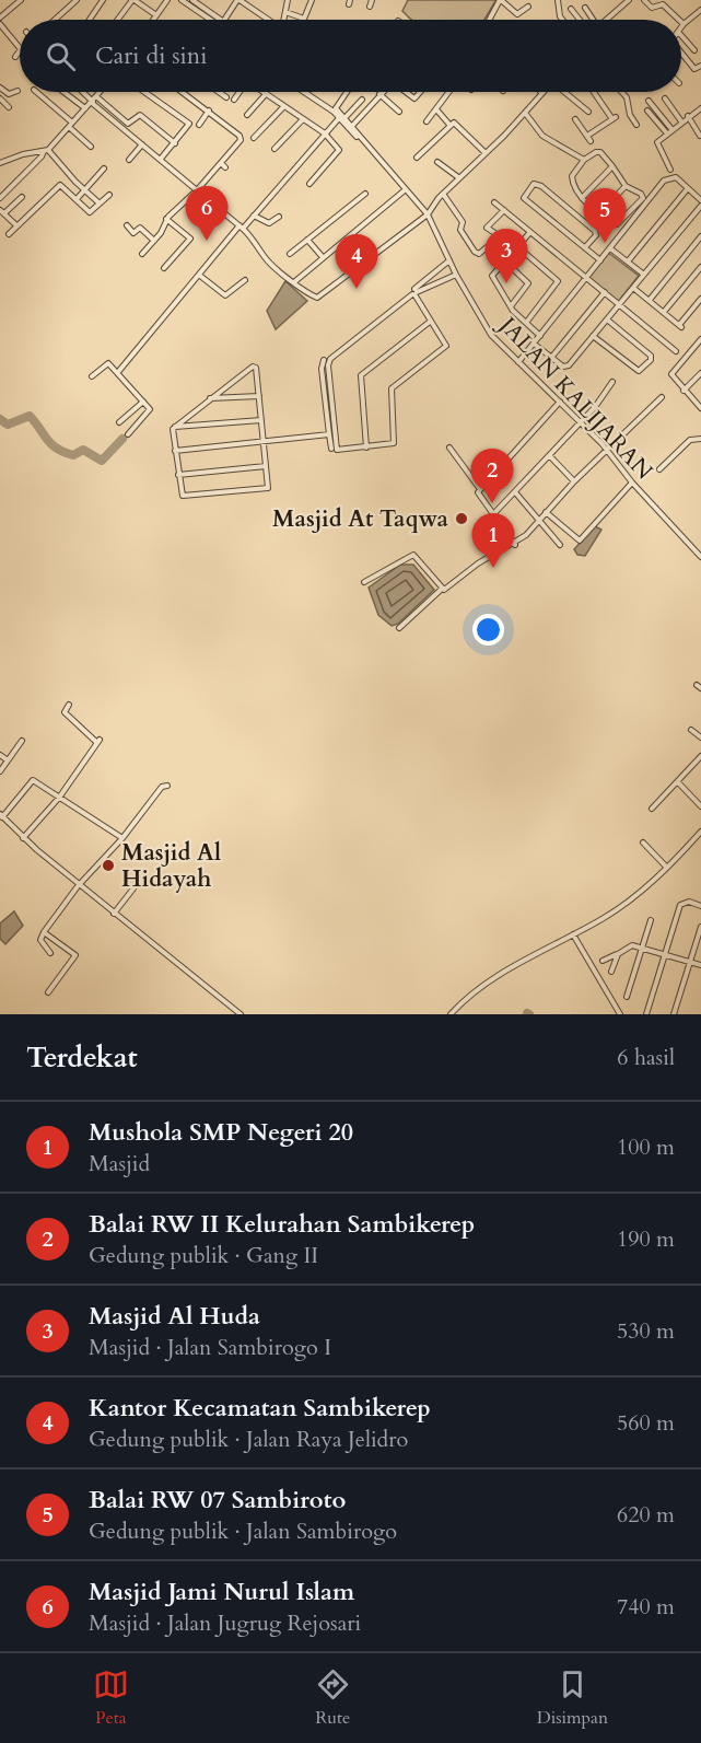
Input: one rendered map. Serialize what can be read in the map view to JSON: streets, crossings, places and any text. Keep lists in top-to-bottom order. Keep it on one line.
{"streets":{"street":["JALAN KALIJARAN"]},"places":["Masjid At Taqwa","Masjid Al Hidayah"],"page":{"search":"Cari di sini","pins":["6","5","3","4","2","1"],"heading":["Terdekat","6 hasil"],"list":[{"mark":"1","name":"Mushola SMP Negeri 20","note":"Masjid","value":"100 m"},{"mark":"2","name":"Balai RW II Kelurahan Sambikerep","note":"Gedung publik · Gang II","value":"190 m"},{"mark":"3","name":"Masjid Al Huda","note":"Masjid · Jalan Sambirogo I","value":"530 m"},{"mark":"4","name":"Kantor Kecamatan Sambikerep","note":"Gedung publik · Jalan Raya Jelidro","value":"560 m"},{"mark":"5","name":"Balai RW 07 Sambiroto","note":"Gedung publik · Jalan Sambirogo","value":"620 m"},{"mark":"6","name":"Masjid Jami Nurul Islam","note":"Masjid · Jalan Jugrug Rejosari","value":"740 m"}],"nav":["Peta","Rute","Disimpan"]}}
